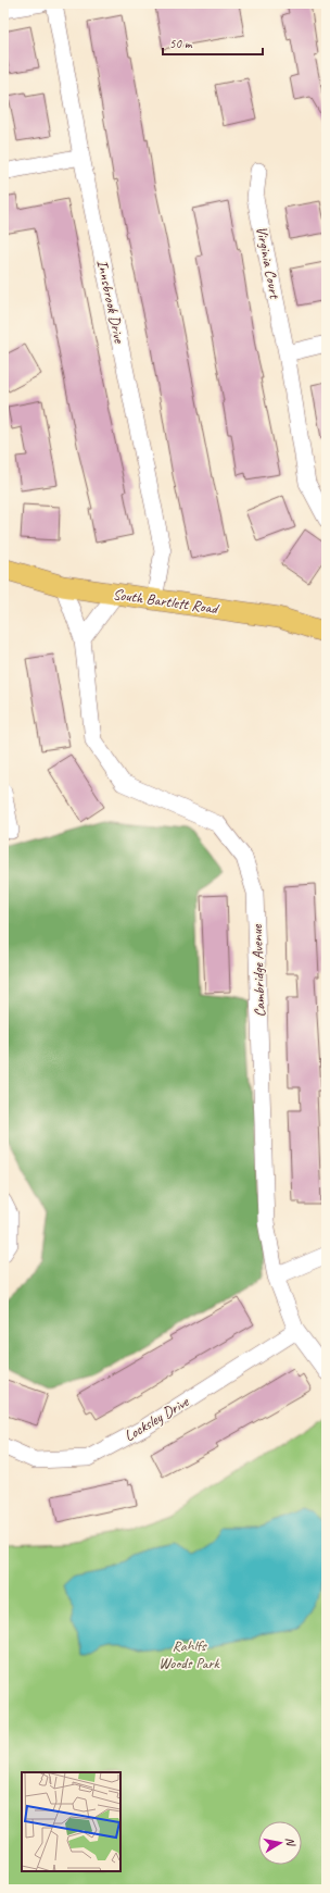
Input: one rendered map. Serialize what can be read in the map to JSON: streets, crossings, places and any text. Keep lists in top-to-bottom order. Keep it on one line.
{"streets":{"main road":["South Bartlett Road"],"street":["Virginia Court","Innsbrook Drive","Cambridge Avenue","Locksley Drive"]},"crossings":[["Innsbrook Drive","South Bartlett Road"],["South Bartlett Road","Cambridge Avenue"],["Cambridge Avenue","Locksley Drive"]],"parks":["Rahlfs Woods Park"],"scale_bar":"50 m","north":"right"}
